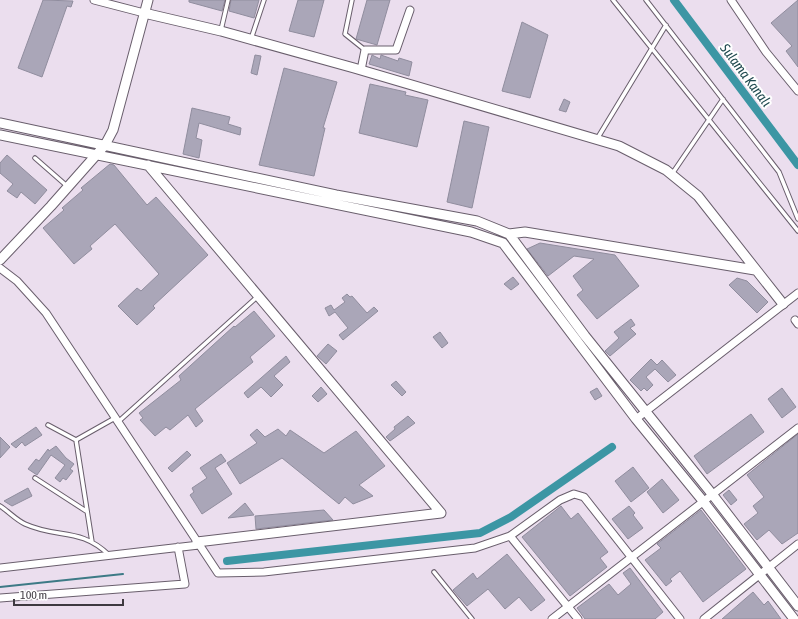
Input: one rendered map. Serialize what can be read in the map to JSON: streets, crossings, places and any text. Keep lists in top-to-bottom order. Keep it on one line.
{"water":["Sulama Kanalı"],"scale_bar":"100 m"}
